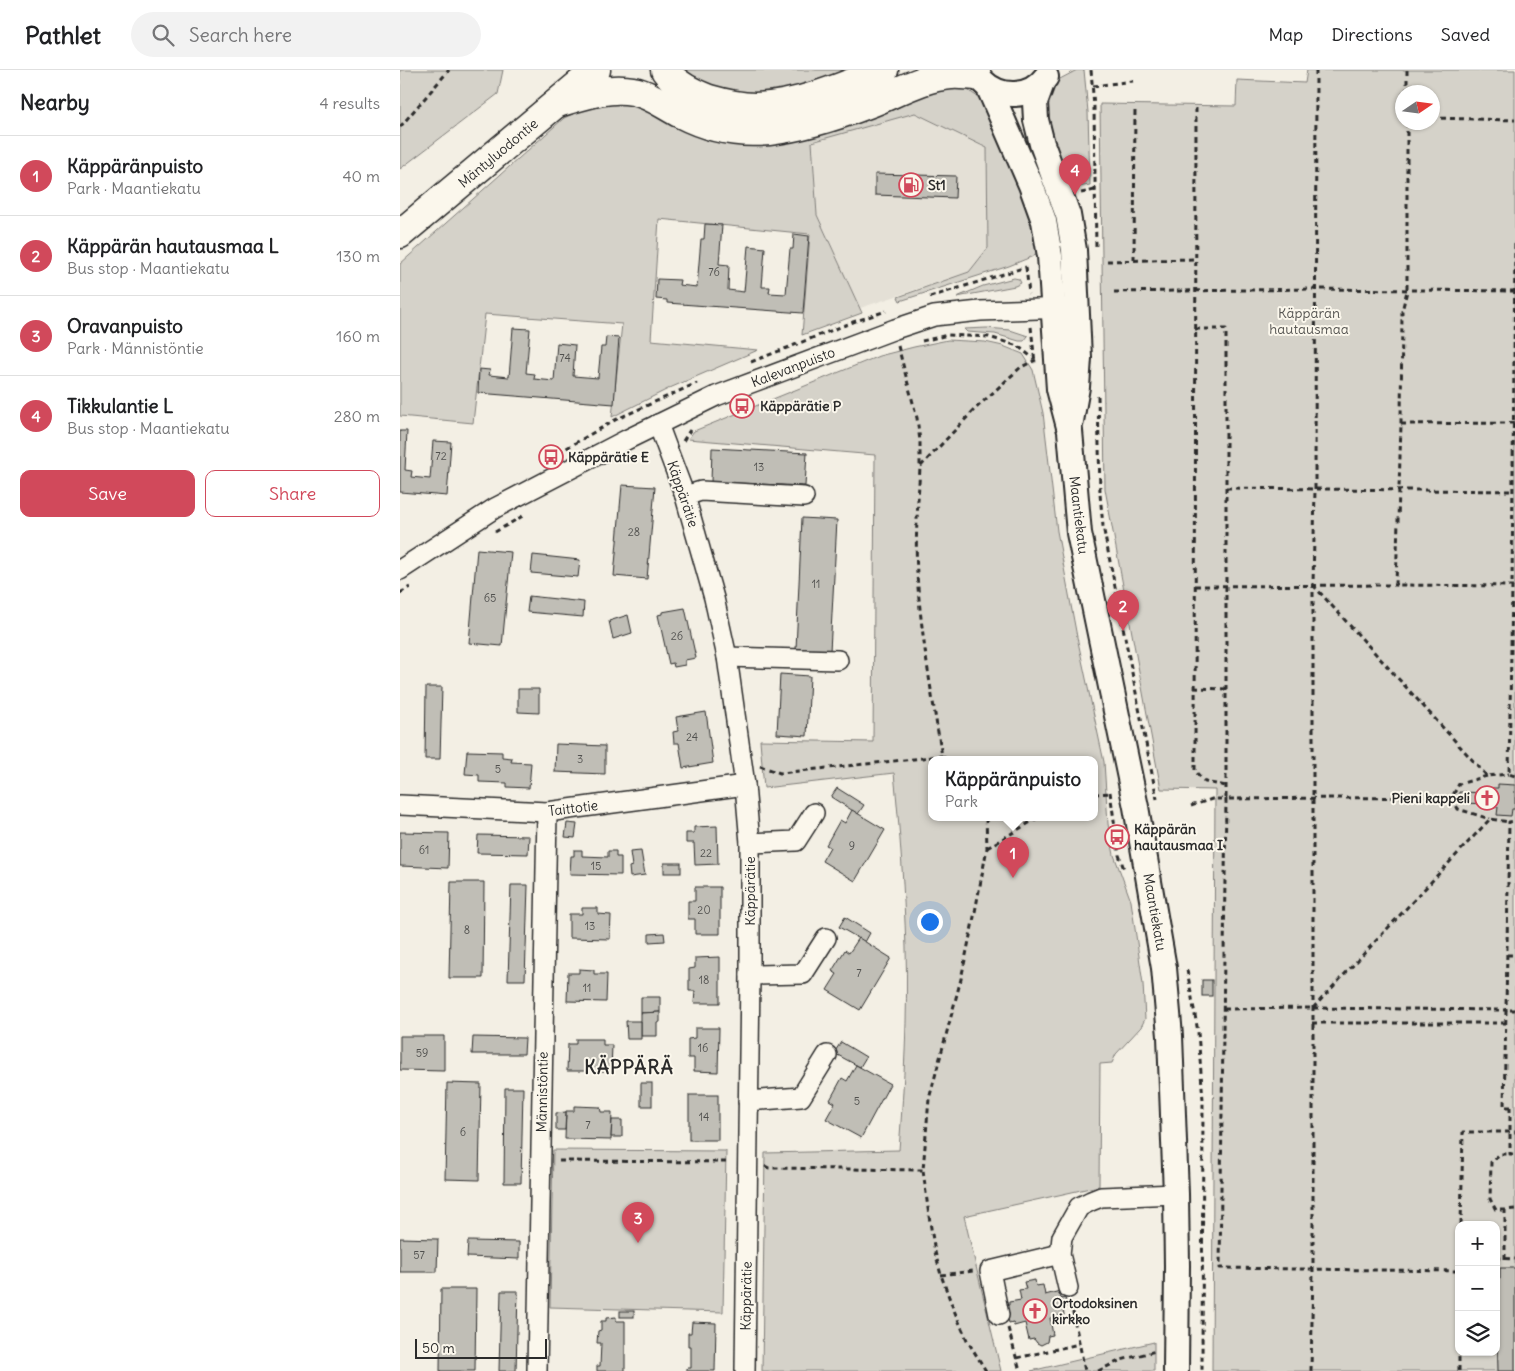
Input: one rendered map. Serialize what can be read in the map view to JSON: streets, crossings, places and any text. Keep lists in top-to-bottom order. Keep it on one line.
{"streets":{"highway":["Mäntyluodontie"],"main road":["Maantiekatu"],"street":["Kalevanpuisto","Käppärätie","Taittotie","Männistöntie"]},"crossings":[["Kalevanpuisto","Käppärätie"],["Kalevanpuisto","Maantiekatu"],["Käppärätie","Taittotie"],["Taittotie","Männistöntie"]],"districts":["KÄPPÄRÄ"],"parks":["Käppärän hautausmaa"],"places":{"fuel station":["St1"],"bus stop":["Käppärätie P","Käppärätie E","Käppärän hautausmaa I"],"church":["Pieni kappeli","Ortodoksinen kirkko"]},"house_numbers":["76","74","72","13","28","11","65","26","24","3","5","9","61","22","15","20","13","8","7","18","11","16","59","5","14","7","6","57"],"scale_bar":"50 m","north":"right","page":{"header":"Pathlet","search":"Search here","nav":["Map","Directions","Saved"],"heading":["Nearby","4 results"],"list":[{"mark":"1","name":"Käppäränpuisto","note":"Park · Maantiekatu","value":"40 m"},{"mark":"2","name":"Käppärän hautausmaa L","note":"Bus stop · Maantiekatu","value":"130 m"},{"mark":"3","name":"Oravanpuisto","note":"Park · Männistöntie","value":"160 m"},{"mark":"4","name":"Tikkulantie L","note":"Bus stop · Maantiekatu","value":"280 m"}],"pins":["4","2","1","3"],"buttons":["Save","Share"],"popup":["Käppäränpuisto","Park"],"map_buttons":["+","−"],"scale":"50 m"}}
